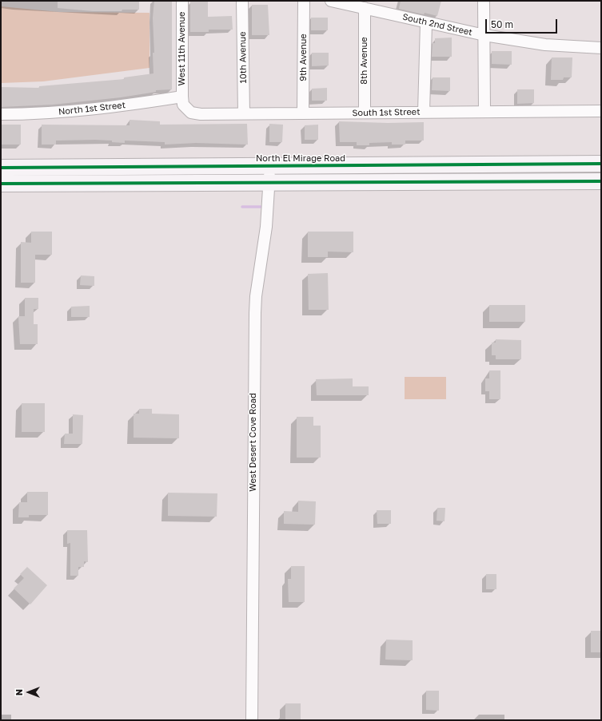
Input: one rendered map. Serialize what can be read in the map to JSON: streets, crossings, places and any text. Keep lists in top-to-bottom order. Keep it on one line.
{"streets":{"main road":["North El Mirage Road"],"street":["South 2nd Street","West 11th Avenue","10th Avenue","9th Avenue","8th Avenue","North 1st Street","South 1st Street","West Desert Cove Road"]},"crossings":[["South 2nd Street","8th Avenue"],["West 11th Avenue","North 1st Street"],["West 11th Avenue","South 1st Street"],["10th Avenue","South 1st Street"],["9th Avenue","South 1st Street"],["8th Avenue","South 1st Street"],["North 1st Street","South 1st Street"],["North El Mirage Road","West Desert Cove Road"]],"scale_bar":"50 m","north":"left"}
